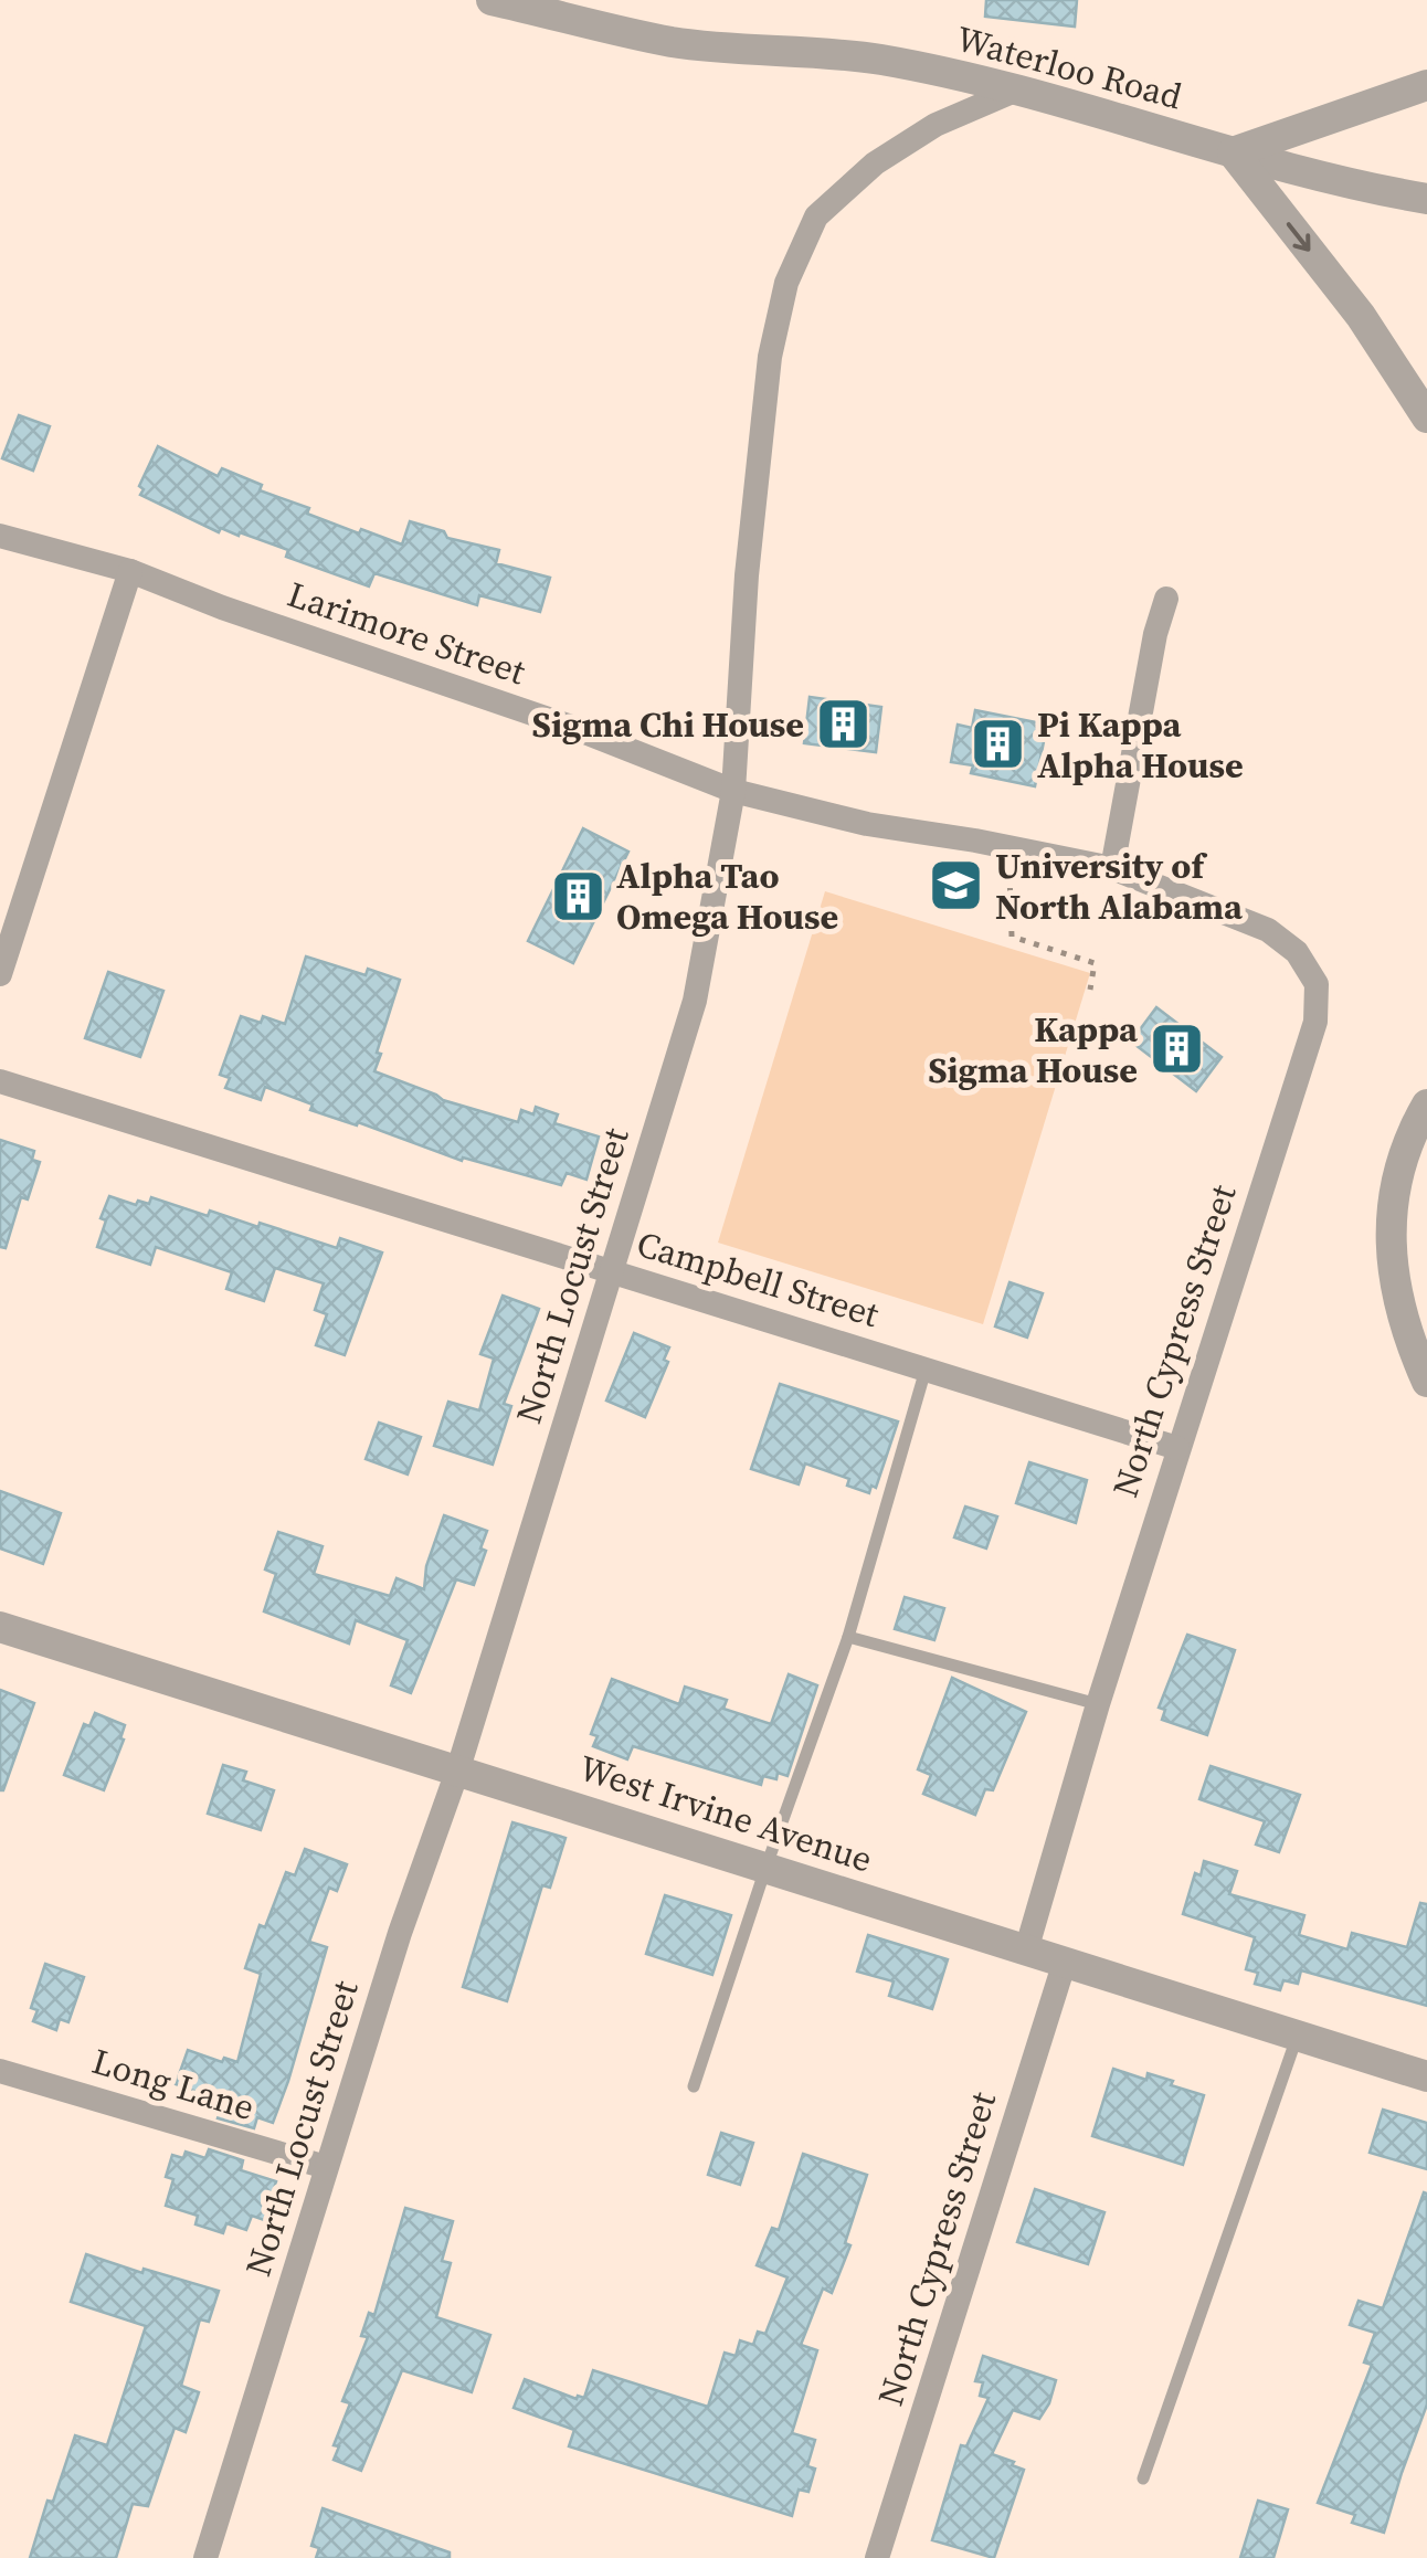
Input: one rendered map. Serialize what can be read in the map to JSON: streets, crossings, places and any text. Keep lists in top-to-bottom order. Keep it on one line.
{"streets":{"street":["Waterloo Road","Larimore Street","North Locust Street","Campbell Street","North Cypress Street","West Irvine Avenue","Long Lane"]},"crossings":[["Waterloo Road","North Locust Street"],["Larimore Street","North Locust Street"],["Larimore Street","North Cypress Street"],["North Locust Street","Campbell Street"],["North Locust Street","West Irvine Avenue"],["North Locust Street","Long Lane"],["Campbell Street","North Cypress Street"],["North Cypress Street","West Irvine Avenue"]],"places":{"building":["Sigma Chi House","Pi Kappa Alpha House","Alpha Tao Omega House","Kappa Sigma House"],"school or university":["University of North Alabama"]}}
